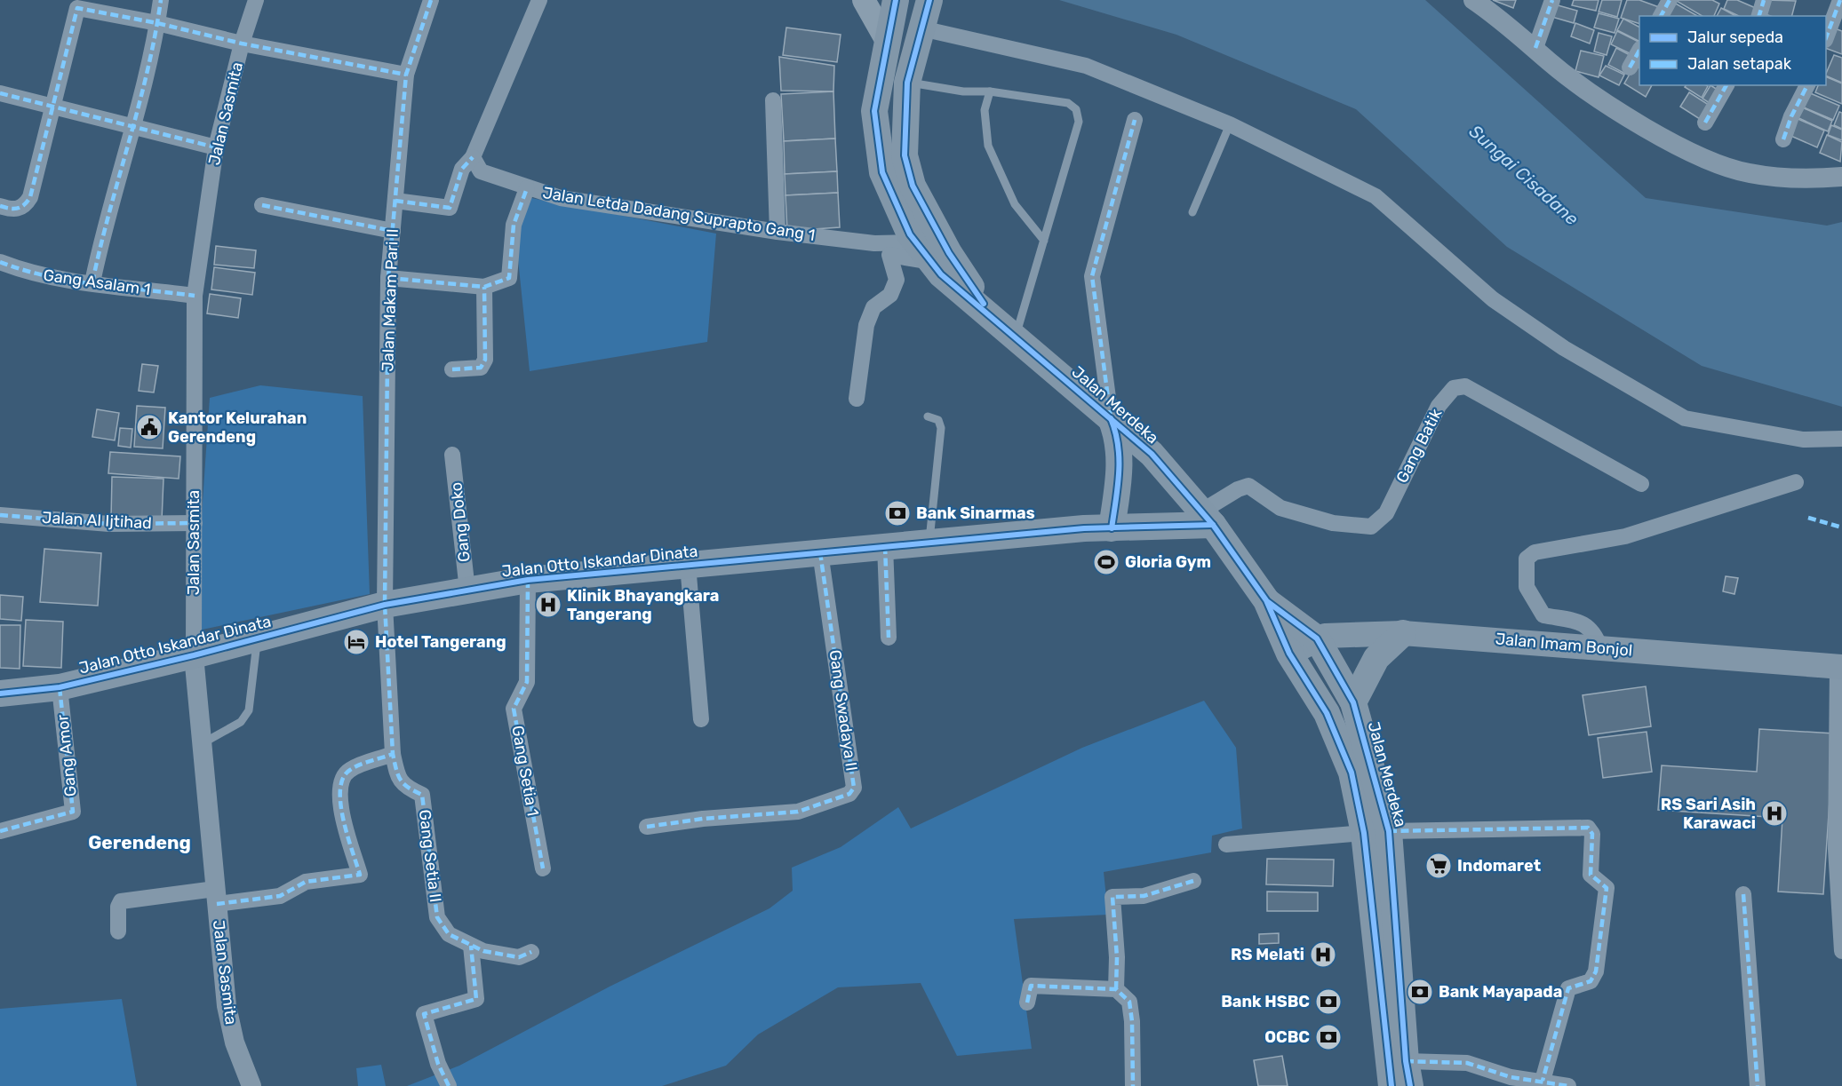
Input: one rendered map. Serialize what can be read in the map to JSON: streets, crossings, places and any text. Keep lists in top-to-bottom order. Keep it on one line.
{"streets":{"highway":["Jalan Merdeka","Jalan Otto Iskandar Dinata"],"main road":["Jalan Imam Bonjol"],"street":["Jalan Sasmita","Jalan Letda Dadang Suprapto Gang 1","Gang Asalam 1","Jalan Makam Pari II","Gang Batik","Jalan Al Ijtihad","Gang Doko","Gang Swadaya II","Gang Amor","Gang Setia 1","Gang Setia II"]},"crossings":[["Jalan Sasmita","Gang Asalam 1"],["Jalan Sasmita","Jalan Al Ijtihad"],["Jalan Sasmita","Jalan Otto Iskandar Dinata"],["Jalan Letda Dadang Suprapto Gang 1","Jalan Merdeka"],["Jalan Makam Pari II","Jalan Otto Iskandar Dinata"],["Jalan Makam Pari II","Gang Setia II"],["Jalan Merdeka","Gang Batik"],["Jalan Merdeka","Jalan Otto Iskandar Dinata"],["Jalan Merdeka","Jalan Imam Bonjol"],["Gang Batik","Jalan Otto Iskandar Dinata"],["Gang Doko","Jalan Otto Iskandar Dinata"],["Jalan Otto Iskandar Dinata","Gang Swadaya II"],["Jalan Otto Iskandar Dinata","Gang Amor"],["Jalan Otto Iskandar Dinata","Gang Setia 1"],["Jalan Otto Iskandar Dinata","Gang Setia II"]],"districts":["Gerendeng"],"water":["Sungai Cisadane"],"places":{"public building":["Kantor Kelurahan Gerendeng"],"bank":["Bank Sinarmas","Bank Mayapada","Bank HSBC","OCBC"],"sports":["Gloria Gym"],"hospital":["Klinik Bhayangkara Tangerang","RS Sari Asih Karawaci","RS Melati"],"hotel":["Hotel Tangerang"],"supermarket":["Indomaret"]},"legend":["Jalur sepeda","Jalan setapak"]}
